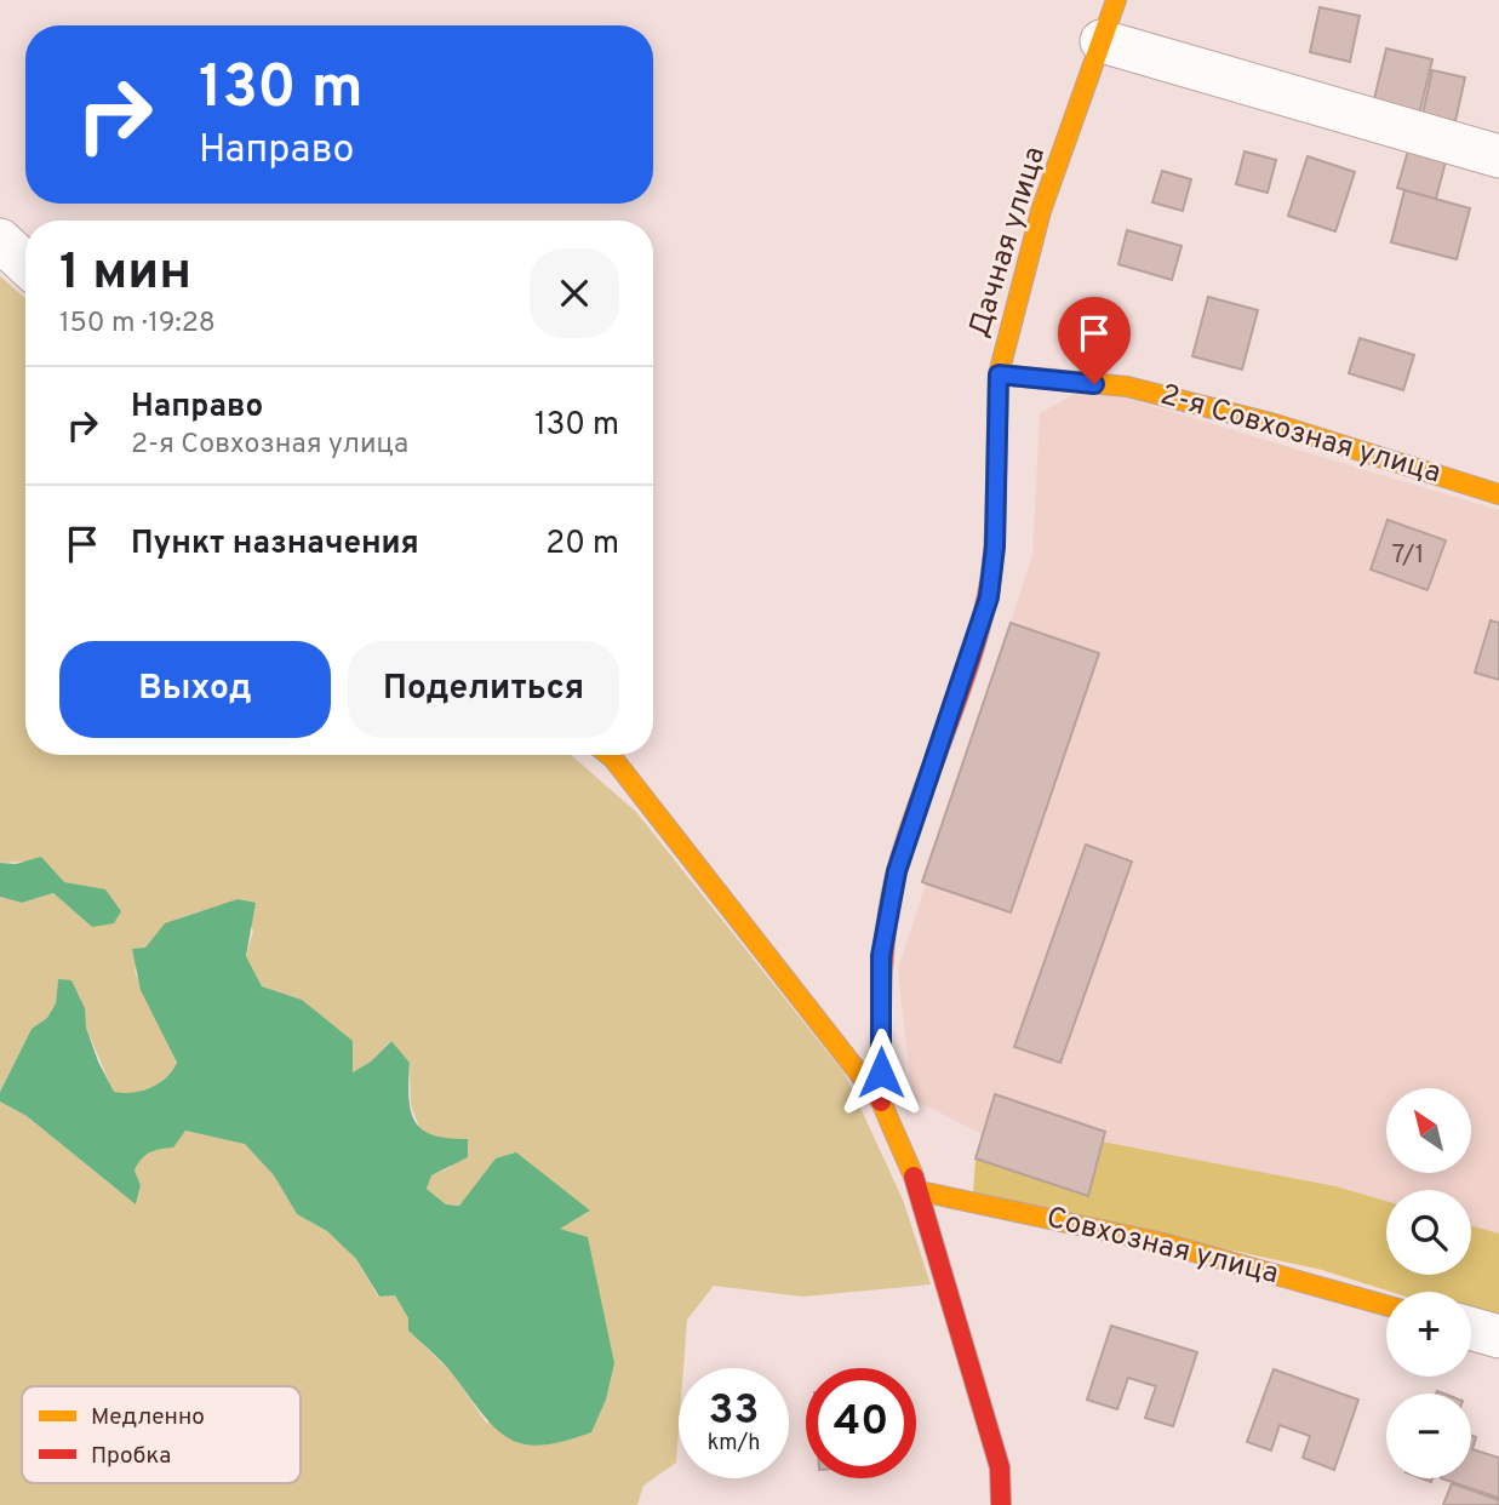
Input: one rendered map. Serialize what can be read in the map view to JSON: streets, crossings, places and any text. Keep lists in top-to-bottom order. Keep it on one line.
{"streets":{"street":["Дачная улица","2-я Совхозная улица","Совхозная улица"]},"crossings":[["Дачная улица","2-я Совхозная улица"]],"house_numbers":["7/1"],"legend":["Медленно","Пробка"],"north":"top left","page":{"turn":["130 m","Направо"],"heading":["1 мин","150 m · 19:28"],"list":[{"name":"Направо","note":"2-я Совхозная улица","value":"130 m"},{"name":"Пункт назначения","value":"20 m"}],"buttons":["Выход","Поделиться"],"map_buttons":["+","−"],"speed":"33 km/h","limit":"40"}}
